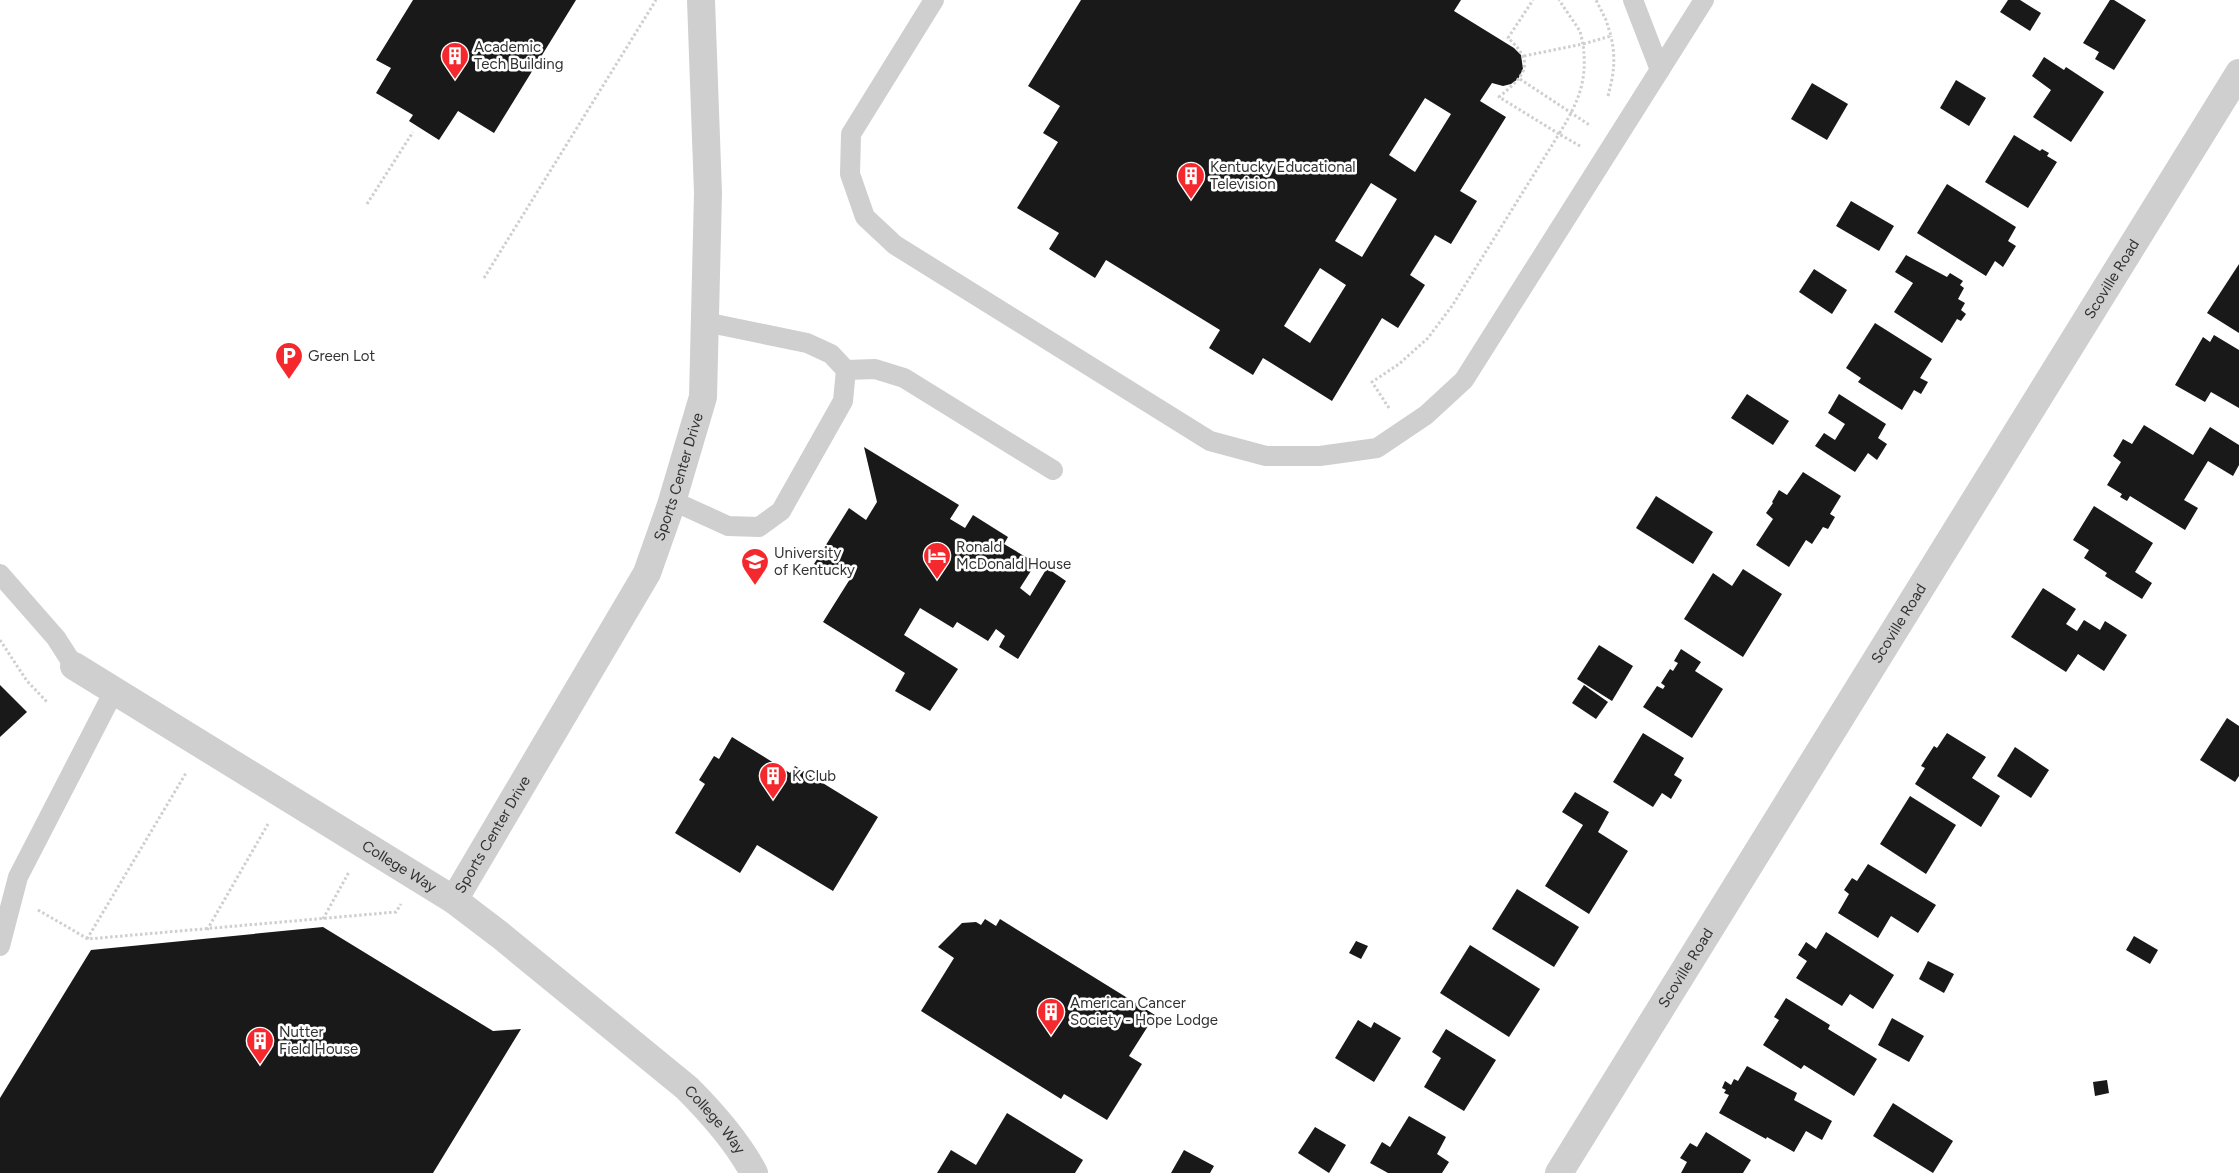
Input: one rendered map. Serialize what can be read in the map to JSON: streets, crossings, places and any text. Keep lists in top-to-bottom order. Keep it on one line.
{"streets":{"street":["Scoville Road","Sports Center Drive","College Way"]},"crossings":[["Sports Center Drive","College Way"]],"places":{"building":["Academic Tech Building","Kentucky Educational Television","K Club","American Cancer Society - Hope Lodge","Nutter Field House"],"parking":["Green Lot"],"hotel":["Ronald McDonald House"],"school or university":["University of Kentucky"]}}
